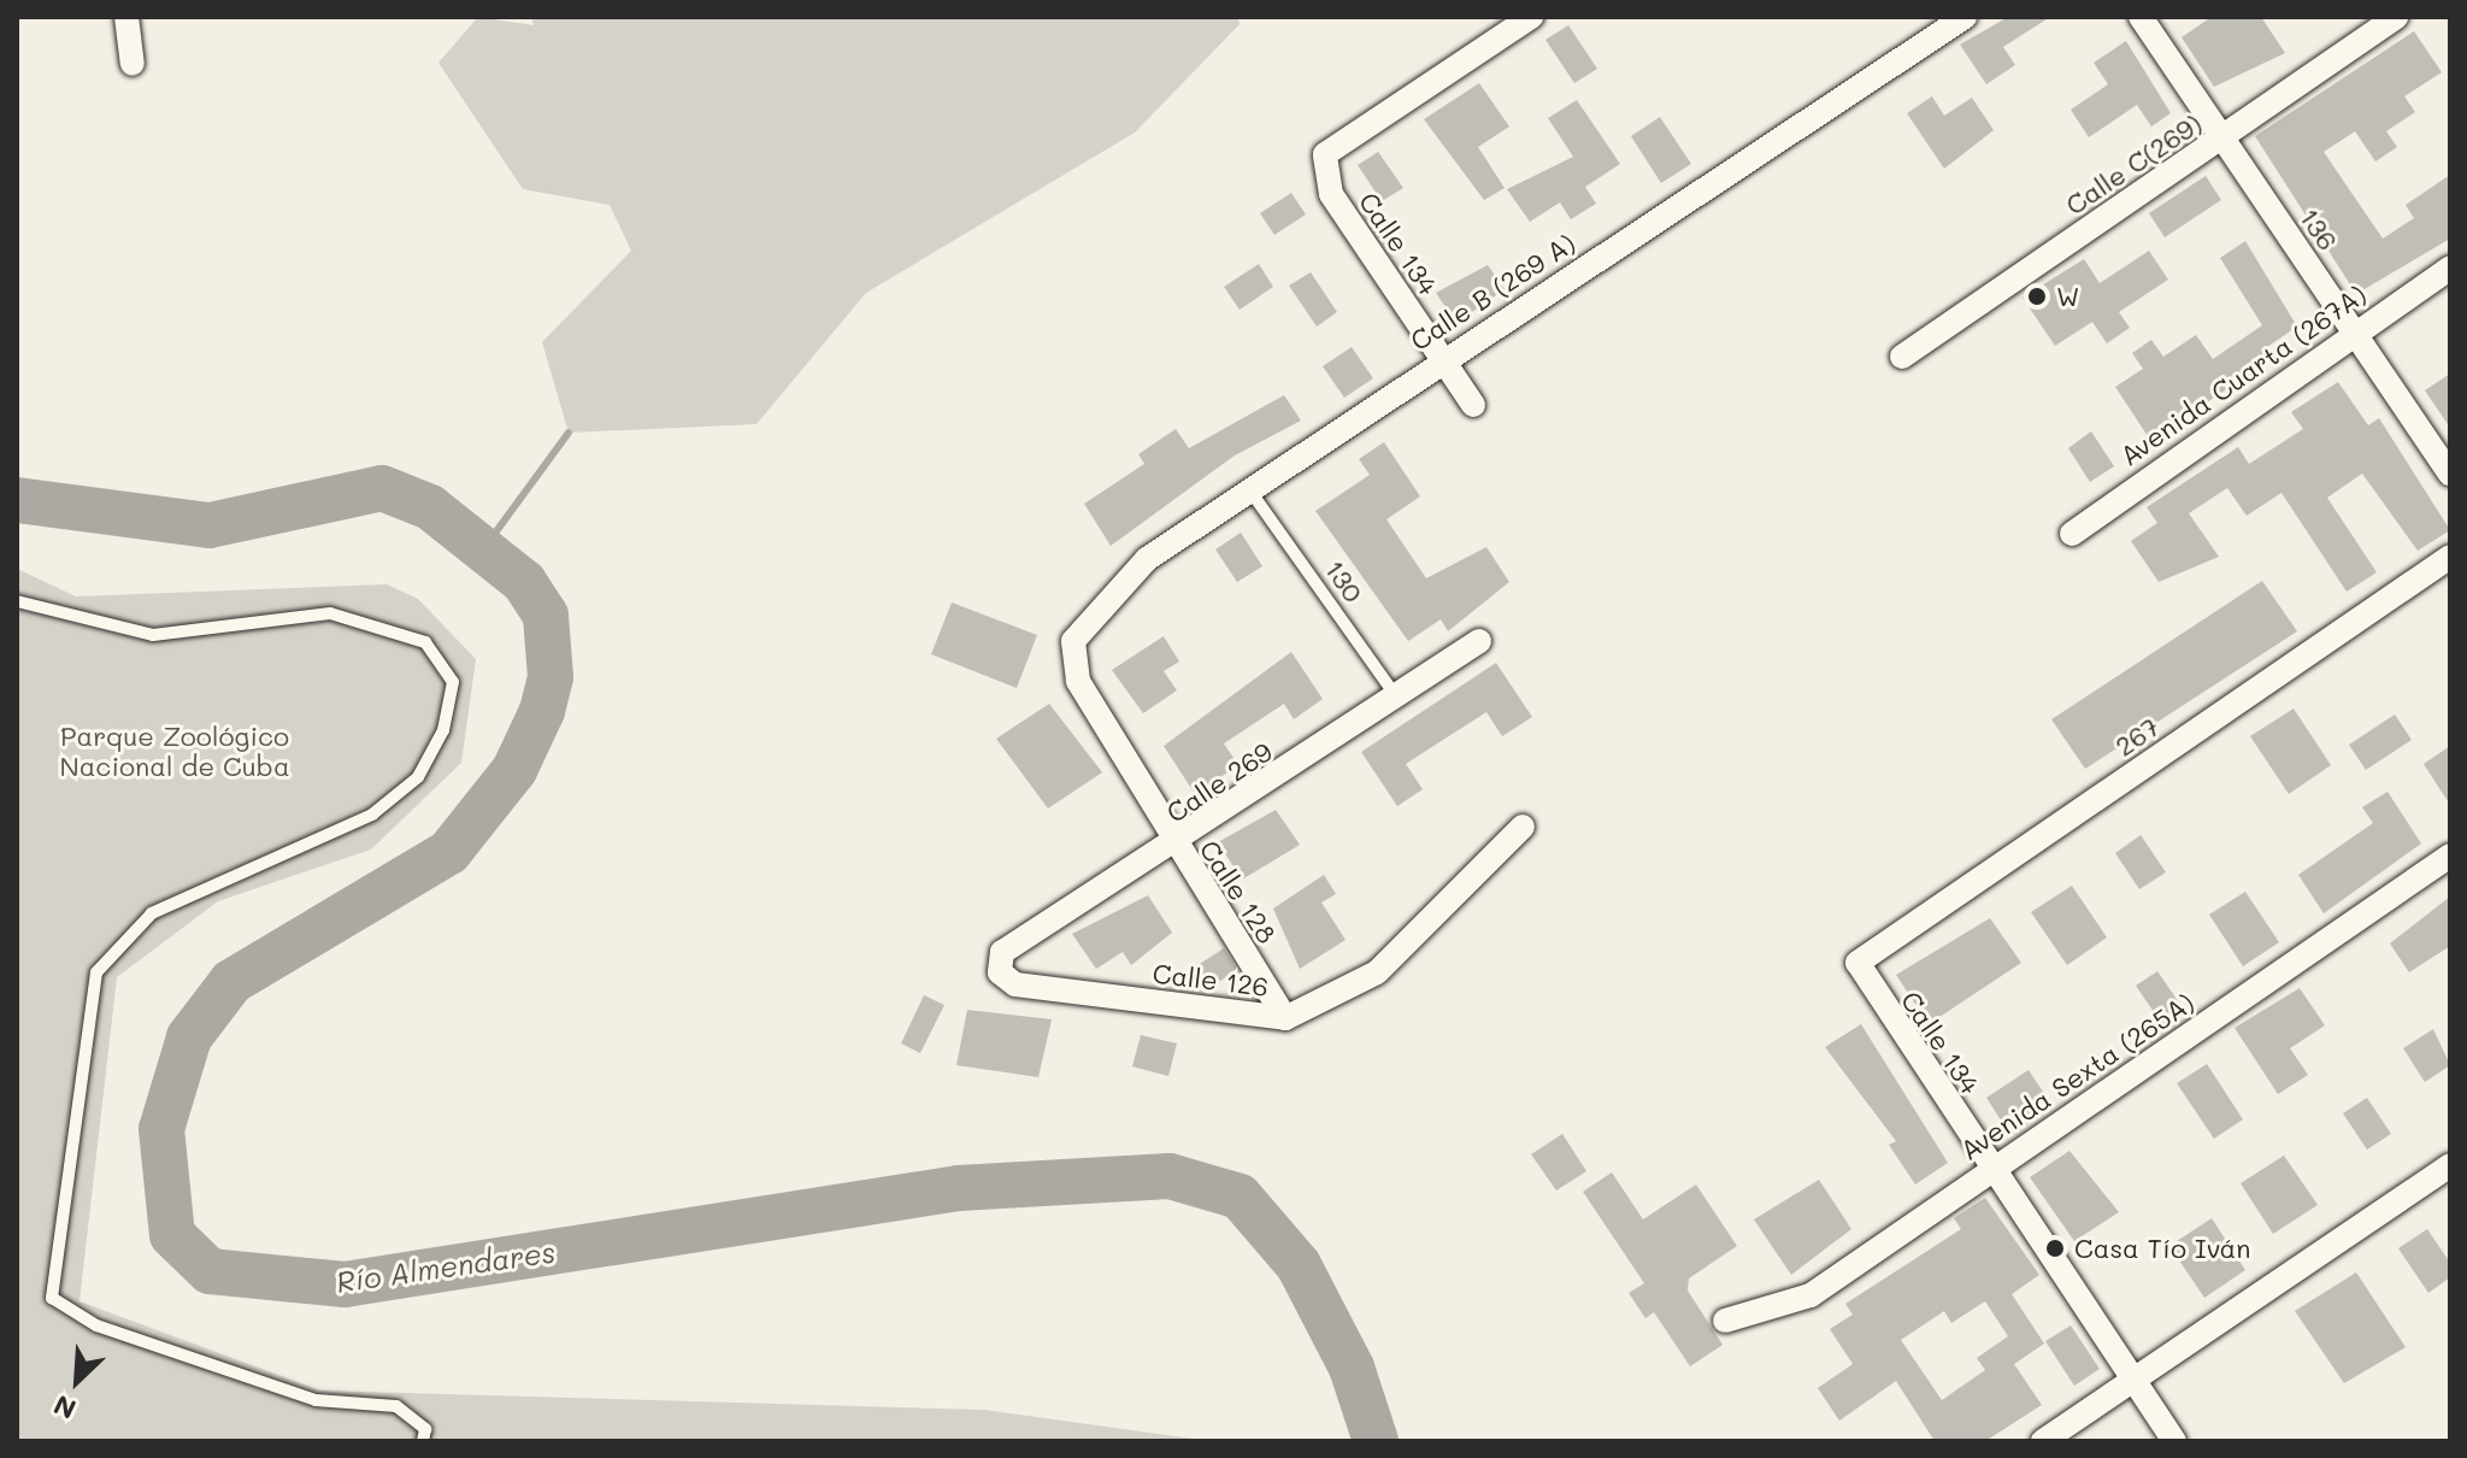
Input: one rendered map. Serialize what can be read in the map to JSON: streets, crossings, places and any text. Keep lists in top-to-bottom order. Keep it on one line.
{"streets":{"street":["Calle C(269)","136","Calle 134","Calle B (269 A)","Avenida Cuarta (267A)","267","Calle 269","Calle 128","Calle 126","Avenida Sexta (265A)"],"lane":["130"]},"crossings":[["Calle C(269)","136"],["136","Avenida Cuarta (267A)"],["Calle 134","Calle B (269 A)"],["Calle 134","267"],["Calle 134","Avenida Sexta (265A)"],["Calle B (269 A)","130"],["Calle B (269 A)","Calle 128"],["130","Calle 269"],["Calle 269","Calle 128"],["Calle 269","Calle 126"],["Calle 128","Calle 126"]],"water":["Río Almendares"],"parks":["Parque Zoológico Nacional de Cuba"],"places":["W","Casa Tío Iván"],"north":"bottom left"}
